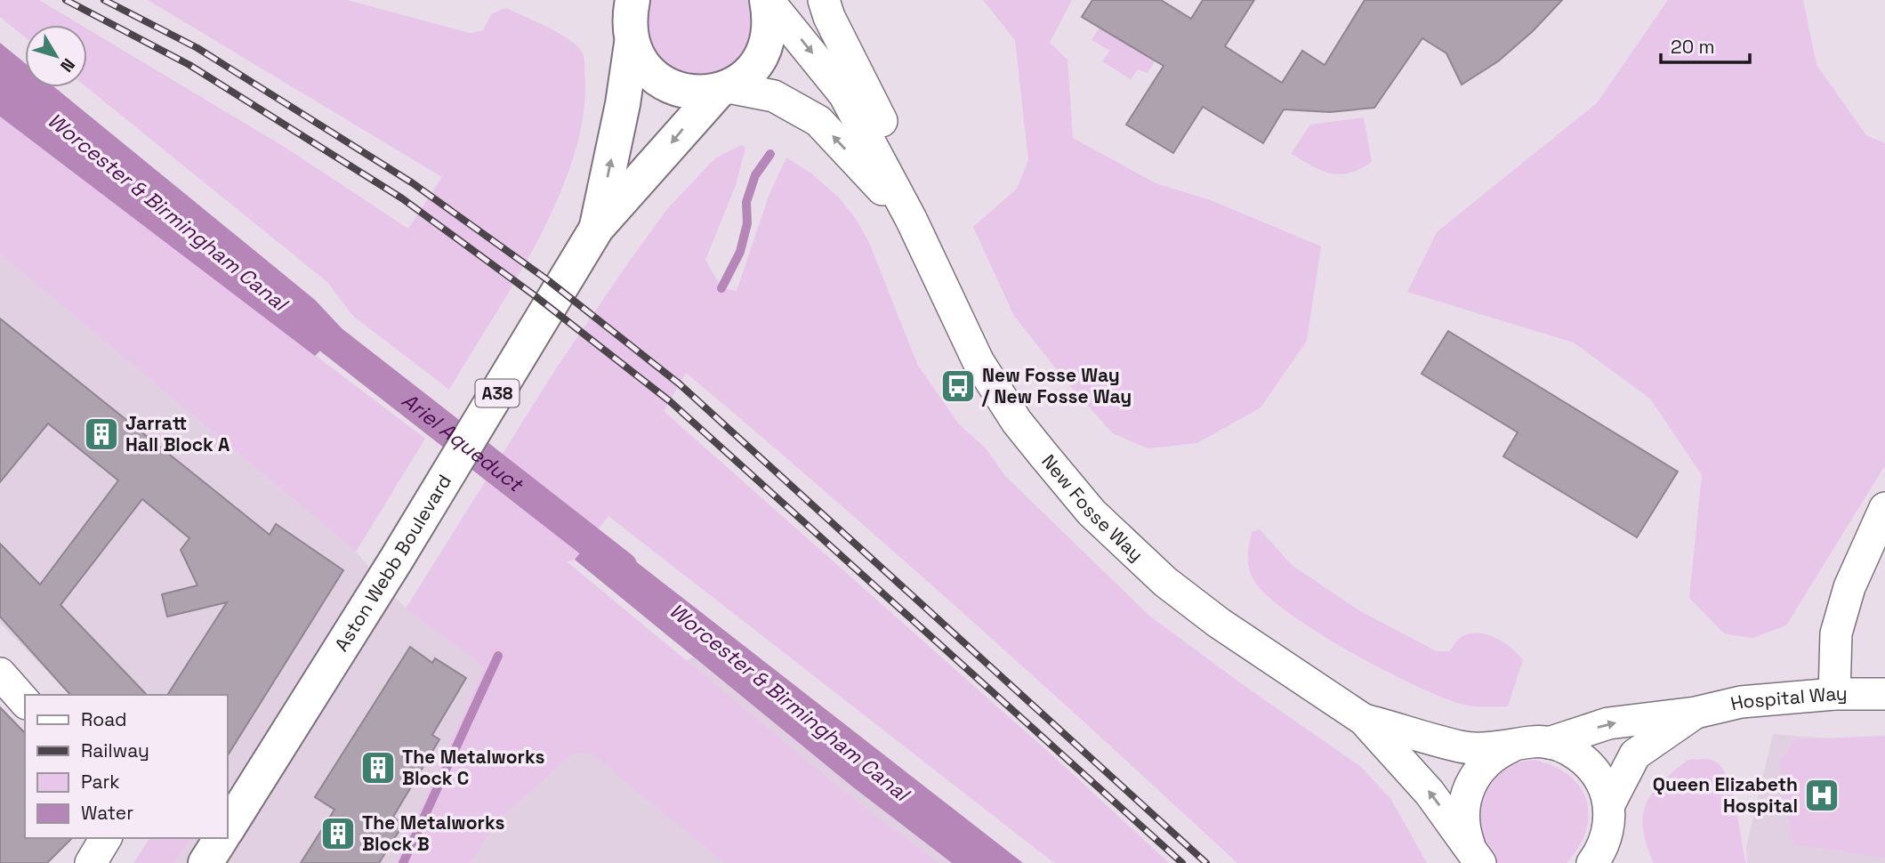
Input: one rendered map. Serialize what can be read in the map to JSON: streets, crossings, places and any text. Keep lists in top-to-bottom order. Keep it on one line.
{"streets":{"highway":["A38","Aston Webb Boulevard"],"street":["New Fosse Way","Hospital Way"]},"crossings":[["A38","New Fosse Way"],["A38","Aston Webb Boulevard"],["New Fosse Way","Aston Webb Boulevard"],["New Fosse Way","Hospital Way"]],"water":["Worcester & Birmingham Canal","Ariel Aqueduct"],"places":{"bus stop":["New Fosse Way / New Fosse Way"],"building":["Jarratt Hall Block A","The Metalworks Block C","The Metalworks Block B"],"hospital":["Queen Elizabeth Hospital"]},"legend":["Road","Railway","Park","Water"],"scale_bar":"20 m","north":"bottom right"}
